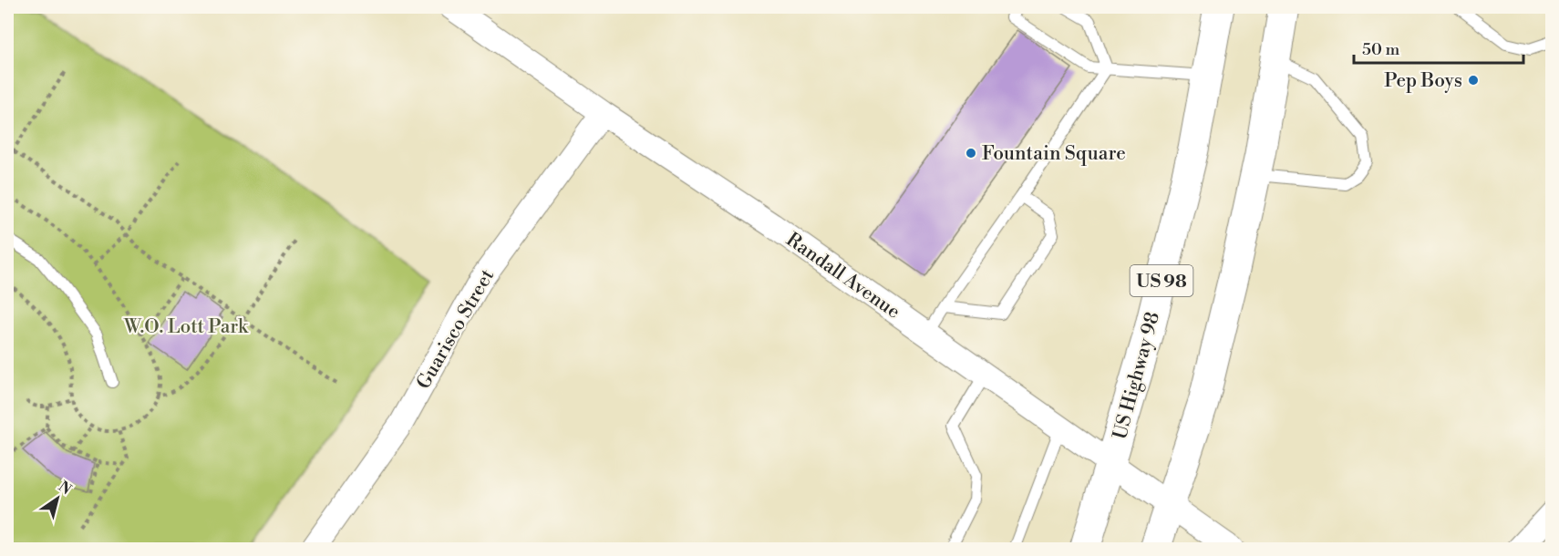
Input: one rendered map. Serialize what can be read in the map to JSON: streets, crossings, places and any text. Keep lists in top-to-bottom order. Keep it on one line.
{"streets":{"main road":["US 98","US Highway 98"],"street":["Randall Avenue","Guarisco Street"]},"crossings":[["Randall Avenue","Guarisco Street"],["Randall Avenue","US Highway 98"]],"parks":["W.O. Lott Park"],"places":["Pep Boys","Fountain Square"],"scale_bar":"50 m","north":"top right"}
